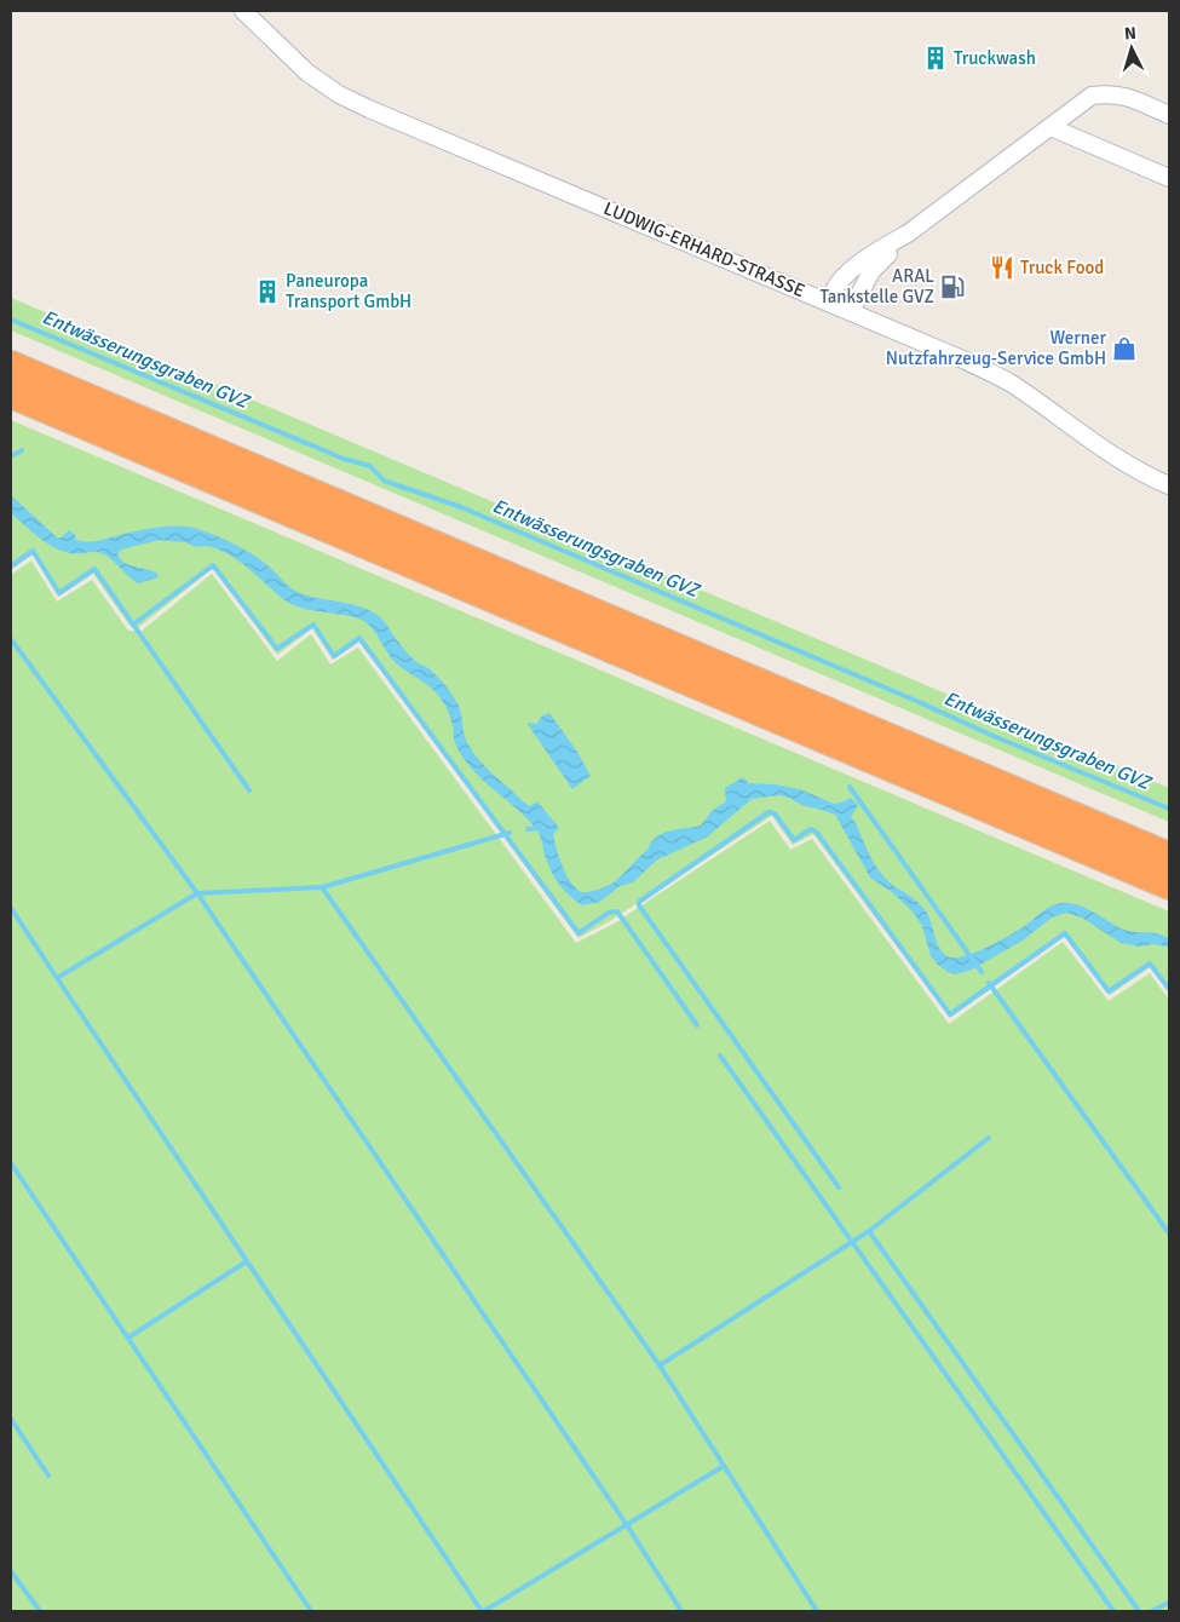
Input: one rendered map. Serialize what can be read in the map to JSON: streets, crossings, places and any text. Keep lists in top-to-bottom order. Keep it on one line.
{"streets":{"street":["LUDWIG-ERHARD-STRASSE"]},"water":["Entwässerungsgraben GVZ"],"places":{"building":["Truckwash","Paneuropa Transport GmbH"],"restaurant":["Truck Food"],"fuel station":["ARAL Tankstelle GVZ"],"shop":["Werner Nutzfahrzeug-Service GmbH"]},"north":"top"}
